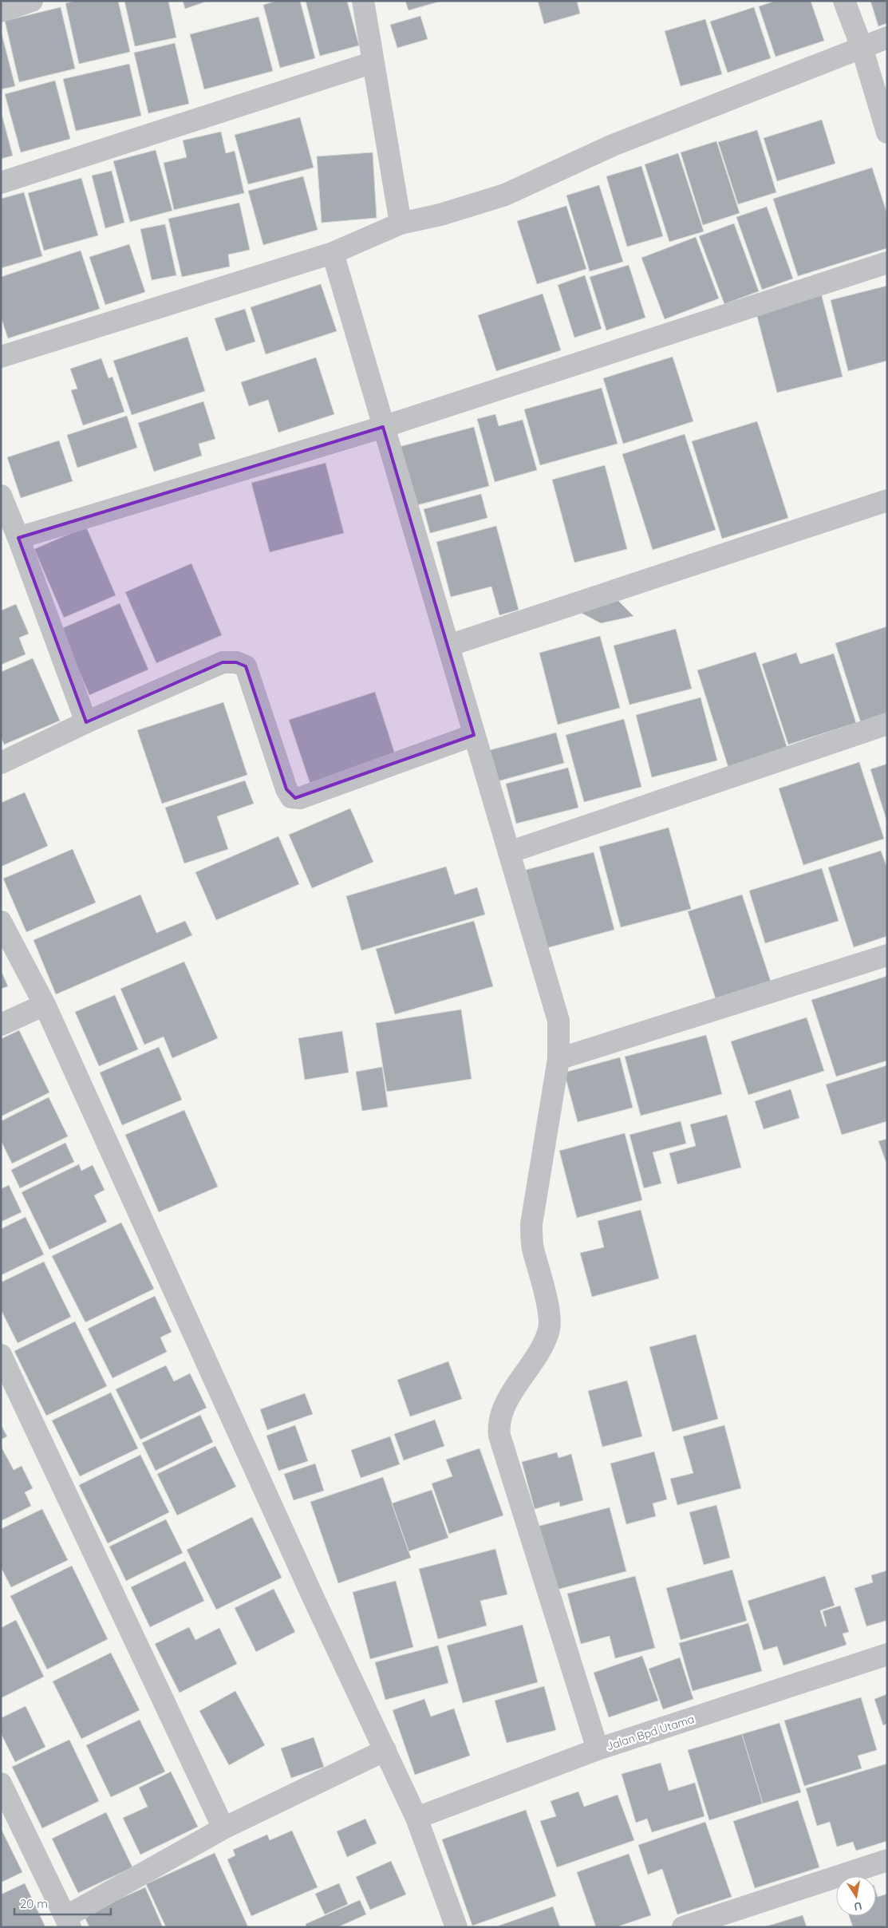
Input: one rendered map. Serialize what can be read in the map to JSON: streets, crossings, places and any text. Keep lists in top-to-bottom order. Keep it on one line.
{"streets":{"street":["Jalan Bpd Utama"]},"scale_bar":"20 m","north":"bottom"}
